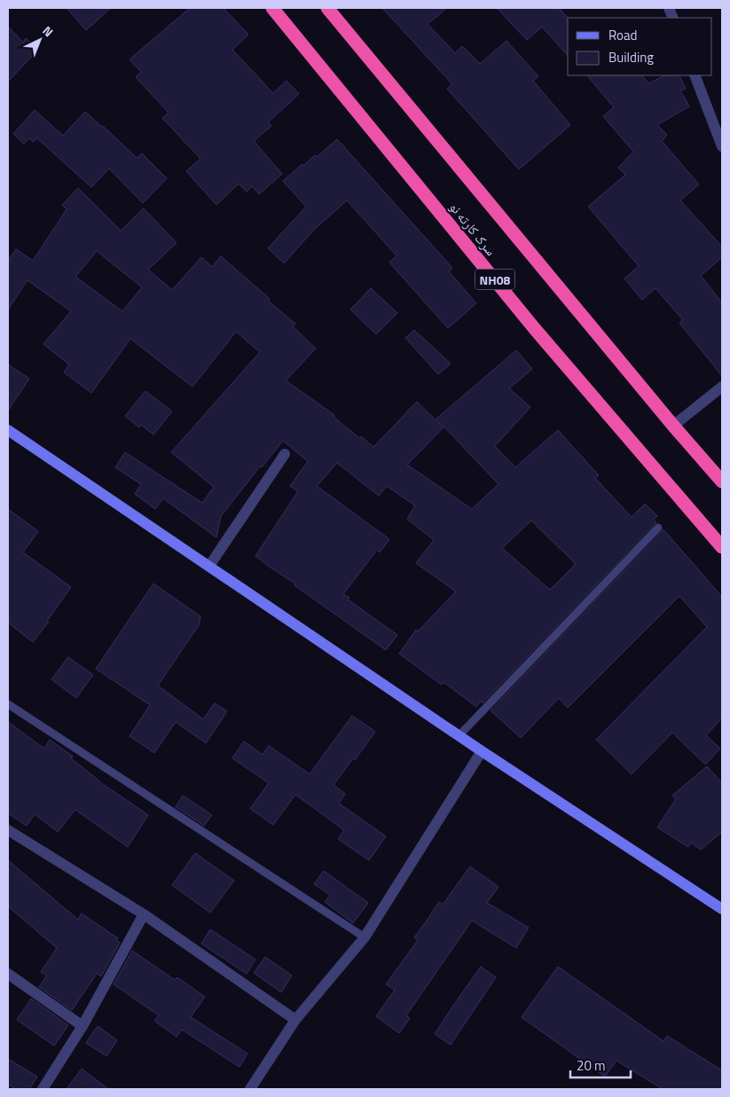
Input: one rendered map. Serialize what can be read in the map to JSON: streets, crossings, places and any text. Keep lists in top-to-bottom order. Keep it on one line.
{"streets":{"highway":["سرک کارته نو","NH08"]},"legend":["Road","Building"],"scale_bar":"20 m","north":"top right"}
